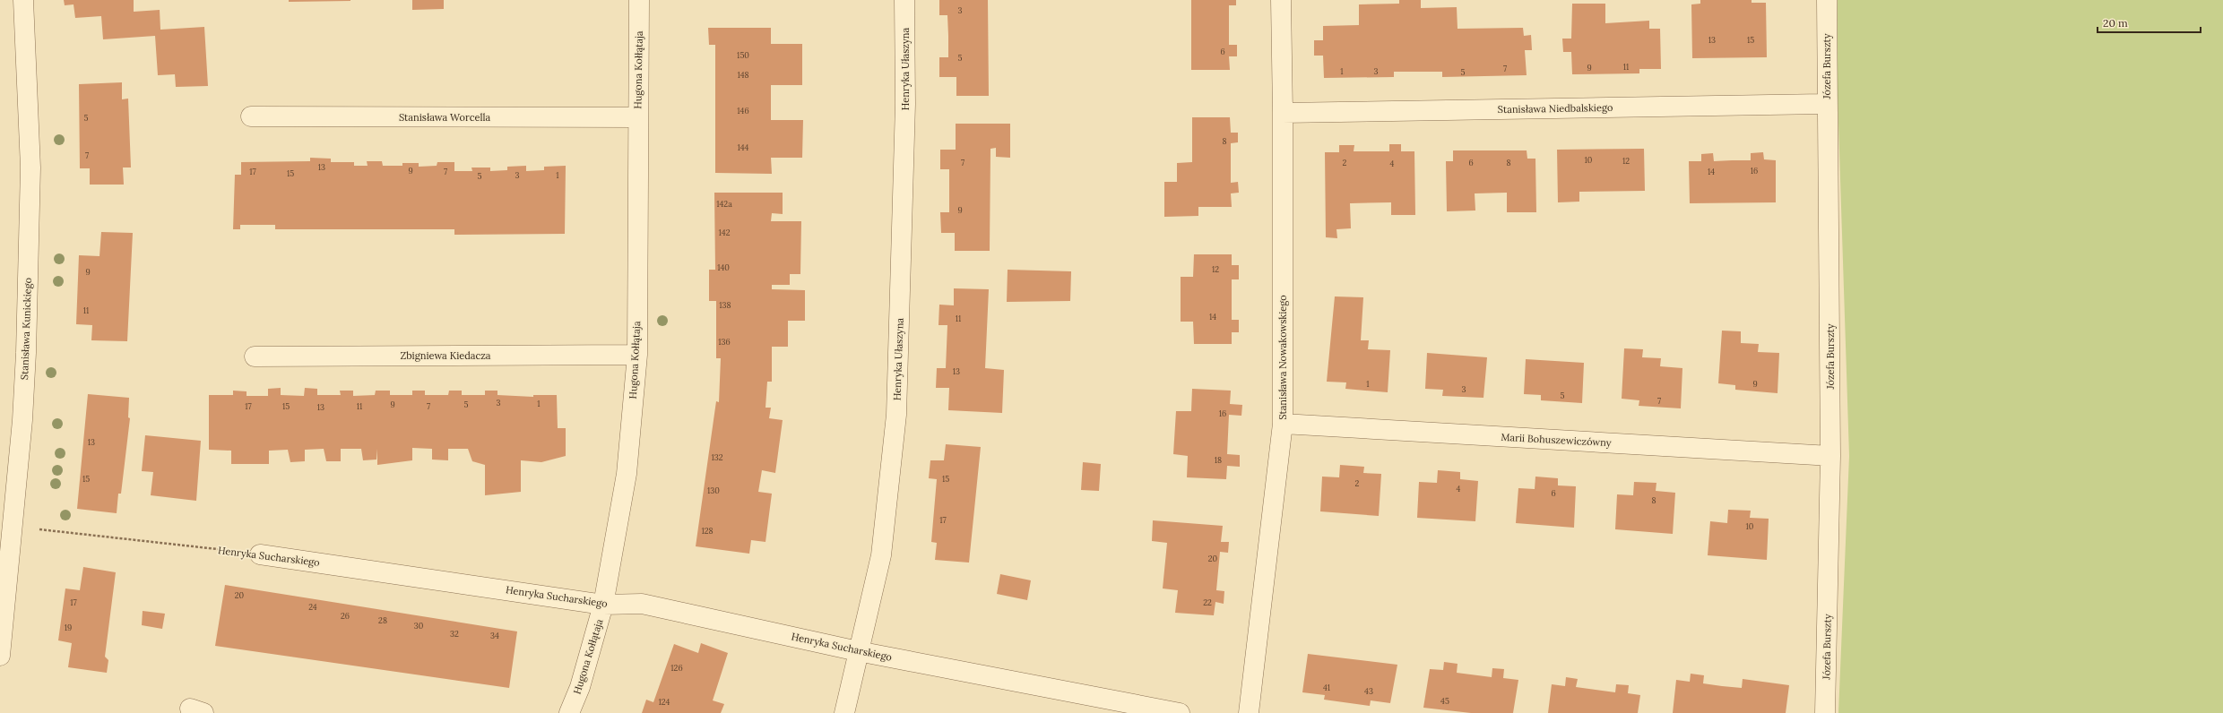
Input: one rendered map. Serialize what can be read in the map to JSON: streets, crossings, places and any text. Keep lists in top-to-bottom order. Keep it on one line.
{"streets":{"street":["Józefa Burszty","Henryka Ułaszyna","Hugona Kołłątaja","Stanisława Niedbalskiego","Stanisława Worcella","Stanisława Kunickiego","Zbigniewa Kiedacza","Stanisława Nowakowskiego","Marii Bohuszewiczówny","Henryka Sucharskiego"]},"crossings":[["Józefa Burszty","Stanisława Niedbalskiego"],["Józefa Burszty","Marii Bohuszewiczówny"],["Henryka Ułaszyna","Henryka Sucharskiego"],["Hugona Kołłątaja","Stanisława Worcella"],["Hugona Kołłątaja","Zbigniewa Kiedacza"],["Hugona Kołłątaja","Henryka Sucharskiego"],["Stanisława Niedbalskiego","Stanisława Nowakowskiego"],["Stanisława Kunickiego","Henryka Sucharskiego"],["Stanisława Nowakowskiego","Marii Bohuszewiczówny"]],"house_numbers":["3","13","15","6","150","5","11","9","7","1","3","5","148","146","5","8","144","7","10","12","7","2","6","8","4","13","9","16","17","7","14","15","3","1","5","142a","9","142","140","12","9","138","11","14","11","136","13","1","9","3","5","7","3","1","9","5","17","15","11","7","13","16","13","132","18","15","15","2","4","130","6","8","17","10","128","20","20","17","22","24","26","28","30","19","32","34","126","41","43","45","124"],"scale_bar":"20 m"}
